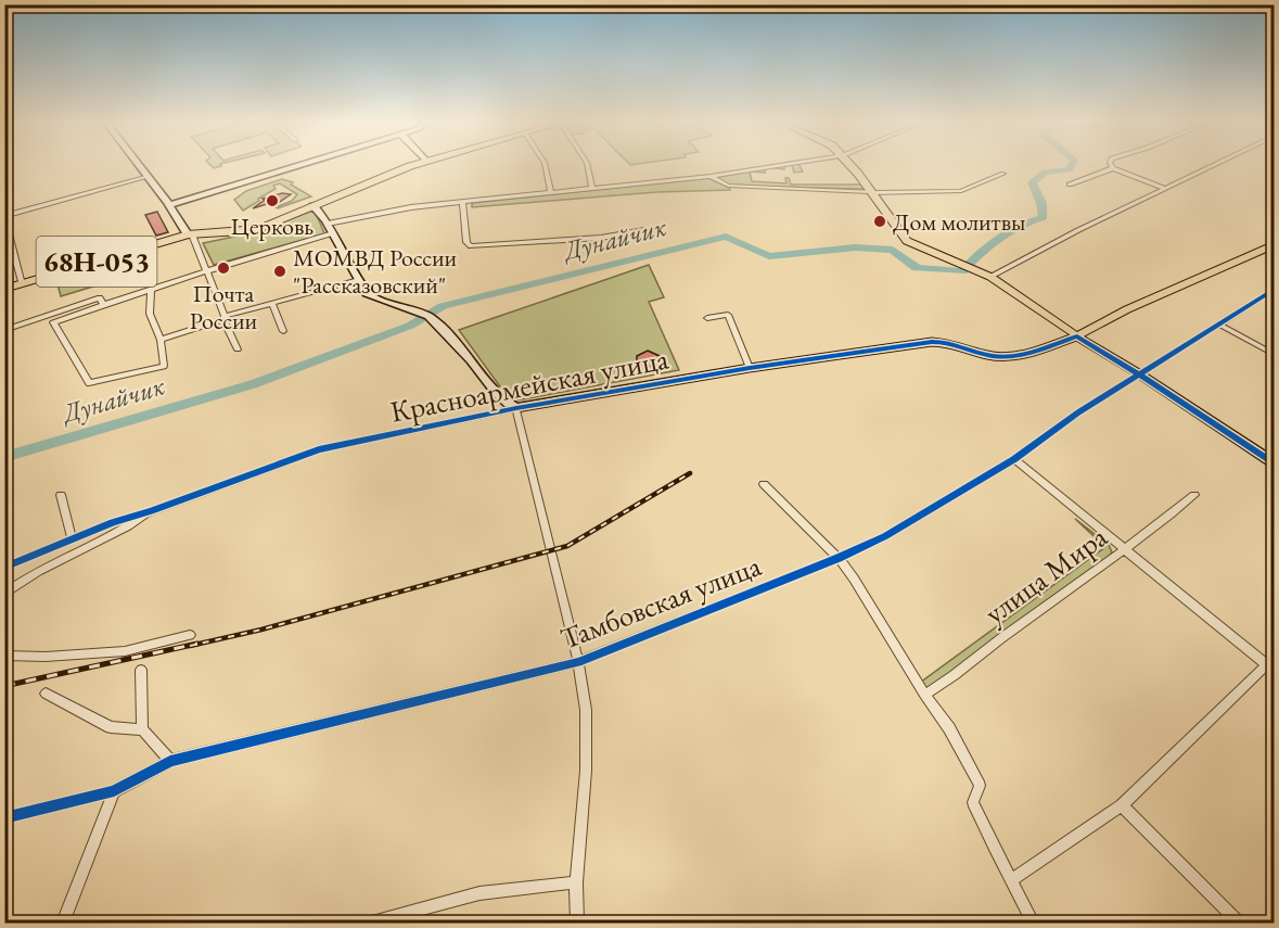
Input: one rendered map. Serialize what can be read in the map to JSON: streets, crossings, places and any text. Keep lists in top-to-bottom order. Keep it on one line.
{"streets":{"main road":["68Н-053","Красноармейская улица"],"street":["улица Мира","Тамбовская улица"]},"water":["Дунайчик"],"places":["Церковь","Дом молитвы","Почта России","МОМВД России \"Рассказовский\""]}
